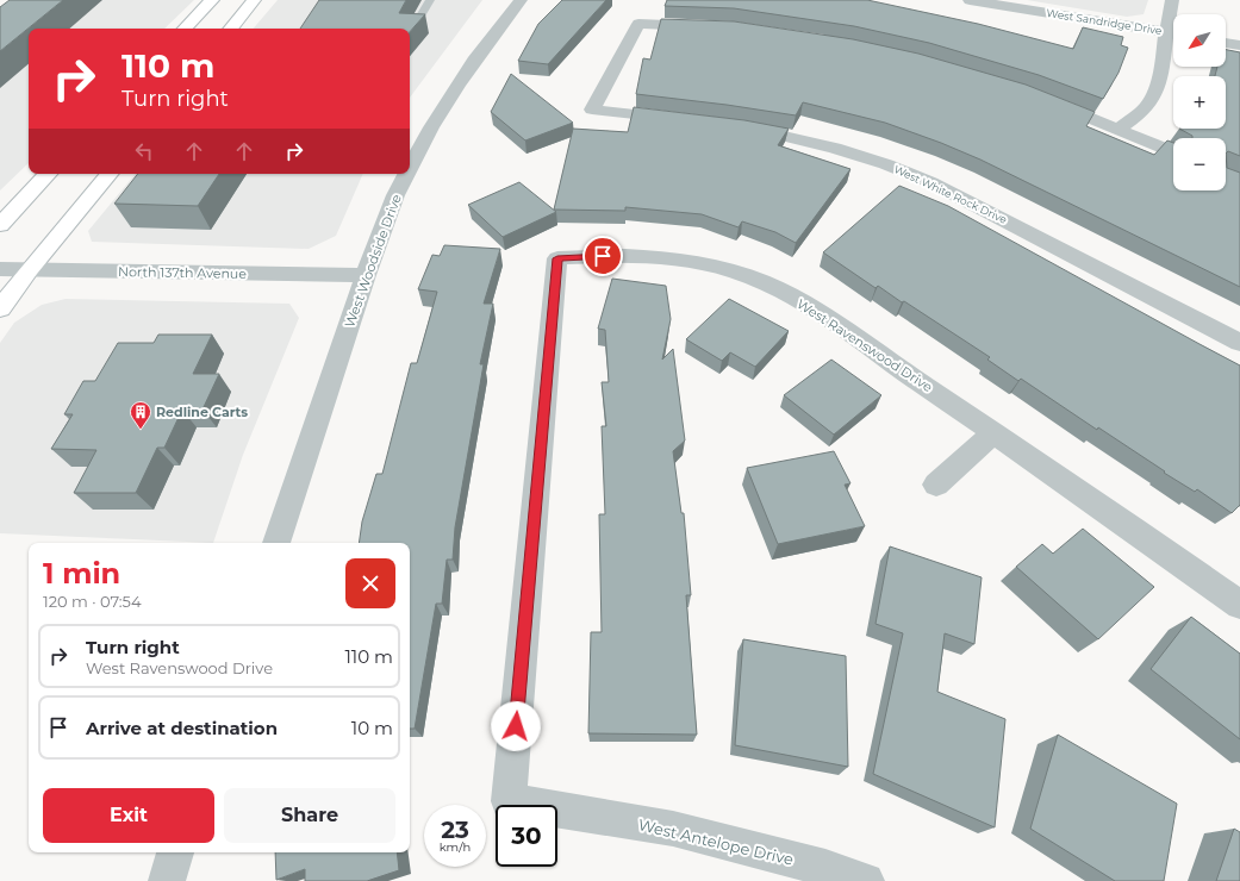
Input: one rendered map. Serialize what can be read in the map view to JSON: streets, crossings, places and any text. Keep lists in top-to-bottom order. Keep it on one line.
{"streets":{"street":["West Sandridge Drive","West White Rock Drive","West Woodside Drive","North 137th Avenue","West Ravenswood Drive","West Antelope Drive"]},"crossings":[["West Woodside Drive","North 137th Avenue"],["West Ravenswood Drive","West Antelope Drive"]],"places":{"building":["Redline Carts"]},"north":"bottom left","page":{"map_buttons":["+","−"],"turn":["110 m","Turn right"],"heading":["1 min","120 m · 07:54"],"list":[{"name":"Turn right","note":"West Ravenswood Drive","value":"110 m"},{"name":"Arrive at destination","value":"10 m"}],"buttons":["Exit","Share"],"speed":"23 km/h","limit":"30"}}
